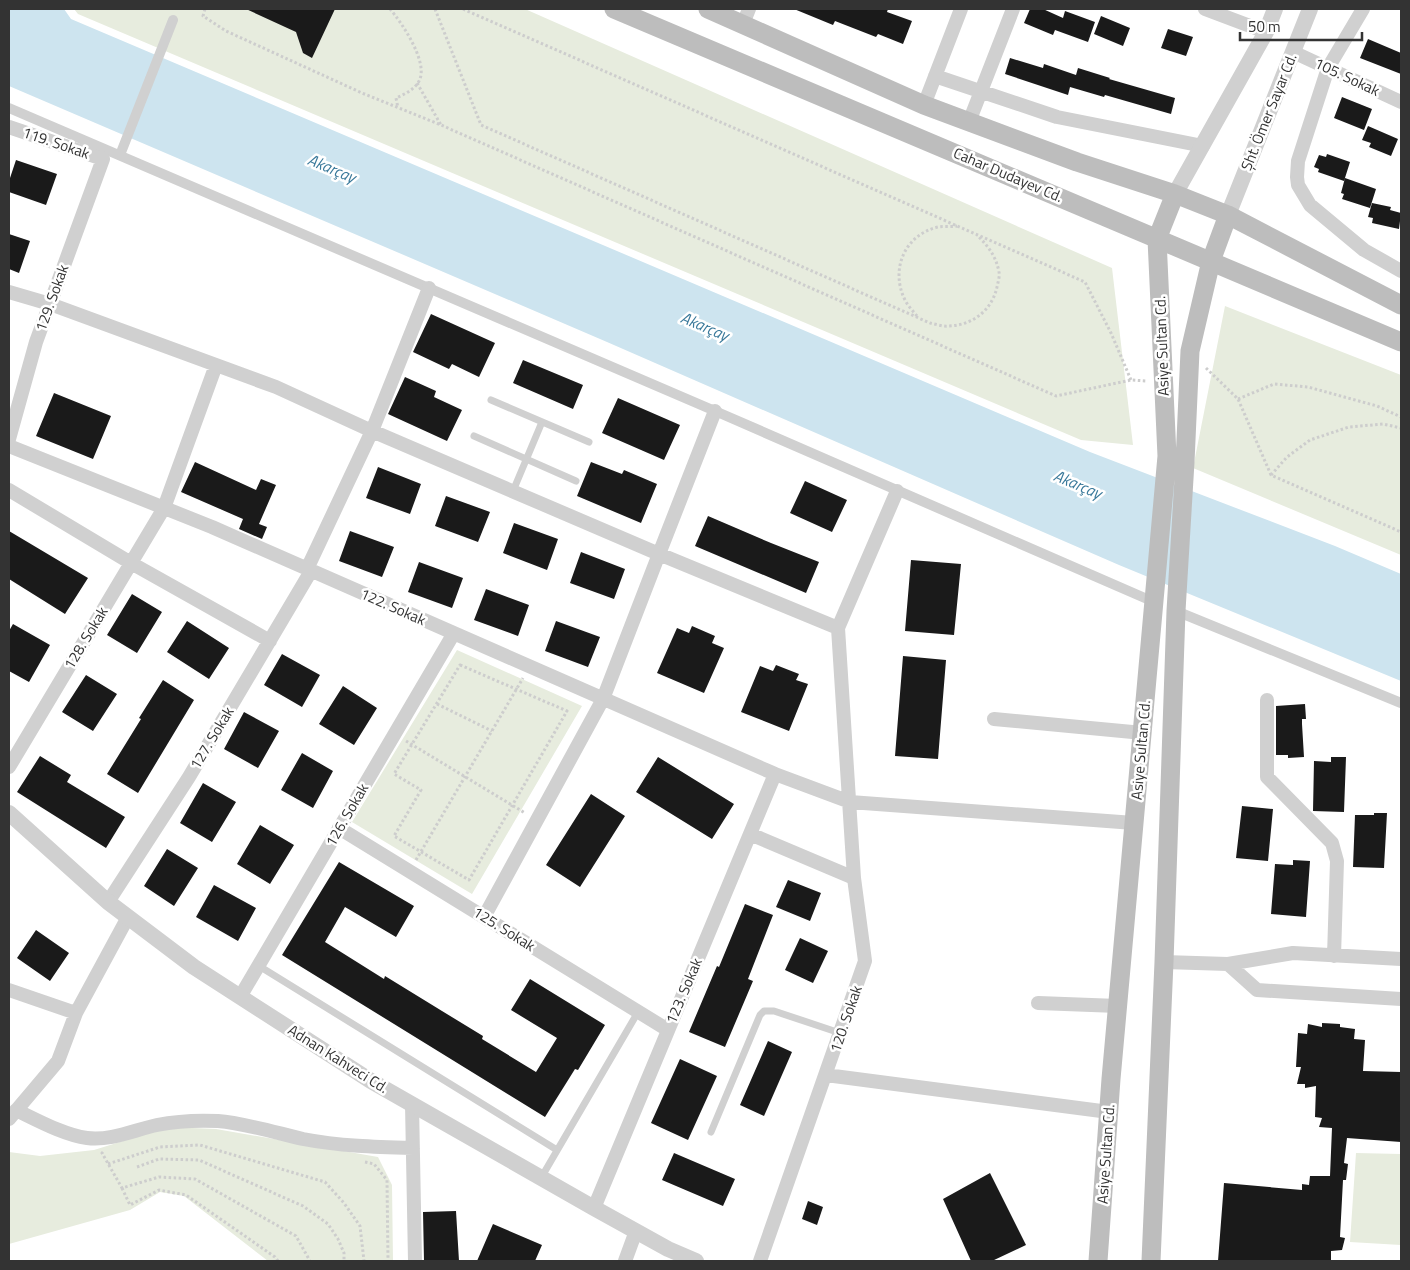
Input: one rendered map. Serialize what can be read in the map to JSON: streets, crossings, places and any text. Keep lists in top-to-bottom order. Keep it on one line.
{"streets":{"main road":["Cahar Dudayev Cd.","Asiye Sultan Cd."],"street":["105. Sokak","Şht. Ömer Sayar Cd.","119. Sokak","129. Sokak","122. Sokak","128. Sokak","127. Sokak","126. Sokak","125. Sokak","123. Sokak","120. Sokak","Adnan Kahveci Cd."]},"crossings":[["105. Sokak","Şht. Ömer Sayar Cd."],["Şht. Ömer Sayar Cd.","Asiye Sultan Cd."],["119. Sokak","129. Sokak"],["Cahar Dudayev Cd.","Asiye Sultan Cd."],["Asiye Sultan Cd.","122. Sokak"],["122. Sokak","128. Sokak"],["122. Sokak","127. Sokak"],["122. Sokak","126. Sokak"],["122. Sokak","123. Sokak"],["122. Sokak","120. Sokak"],["127. Sokak","Adnan Kahveci Cd."],["126. Sokak","125. Sokak"],["126. Sokak","Adnan Kahveci Cd."],["125. Sokak","123. Sokak"],["123. Sokak","Adnan Kahveci Cd."]],"water":["Akarçay"],"scale_bar":"50 m"}
